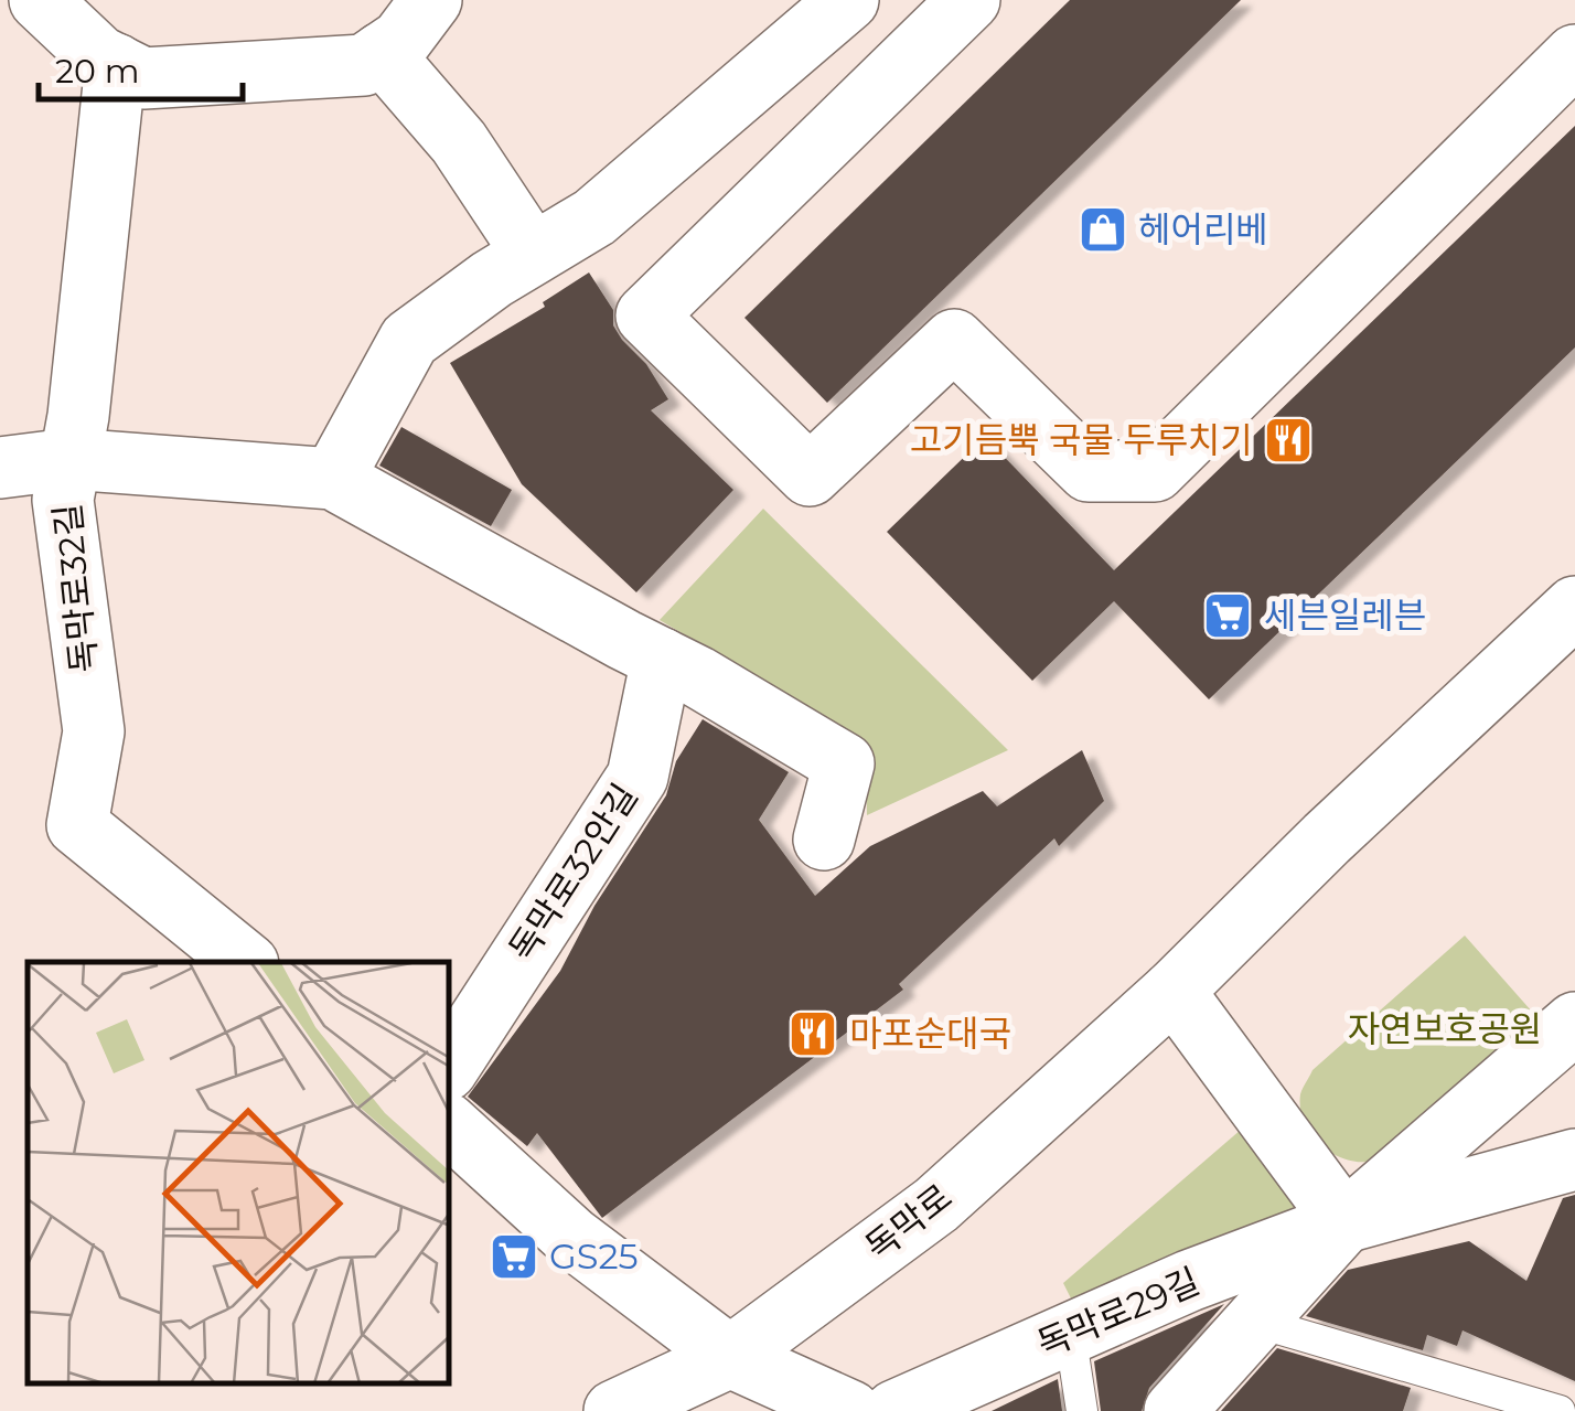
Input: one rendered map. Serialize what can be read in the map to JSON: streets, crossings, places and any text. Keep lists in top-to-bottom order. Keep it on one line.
{"streets":{"street":["독막로32길","독막로32안길","독막로","독막로29길"]},"parks":["자연보호공원"],"places":{"shop":["헤어리베"],"restaurant":["고기듬뿍 국물 두루치기","마포순대국"],"supermarket":["세븐일레븐","GS25"]},"scale_bar":"20 m"}
